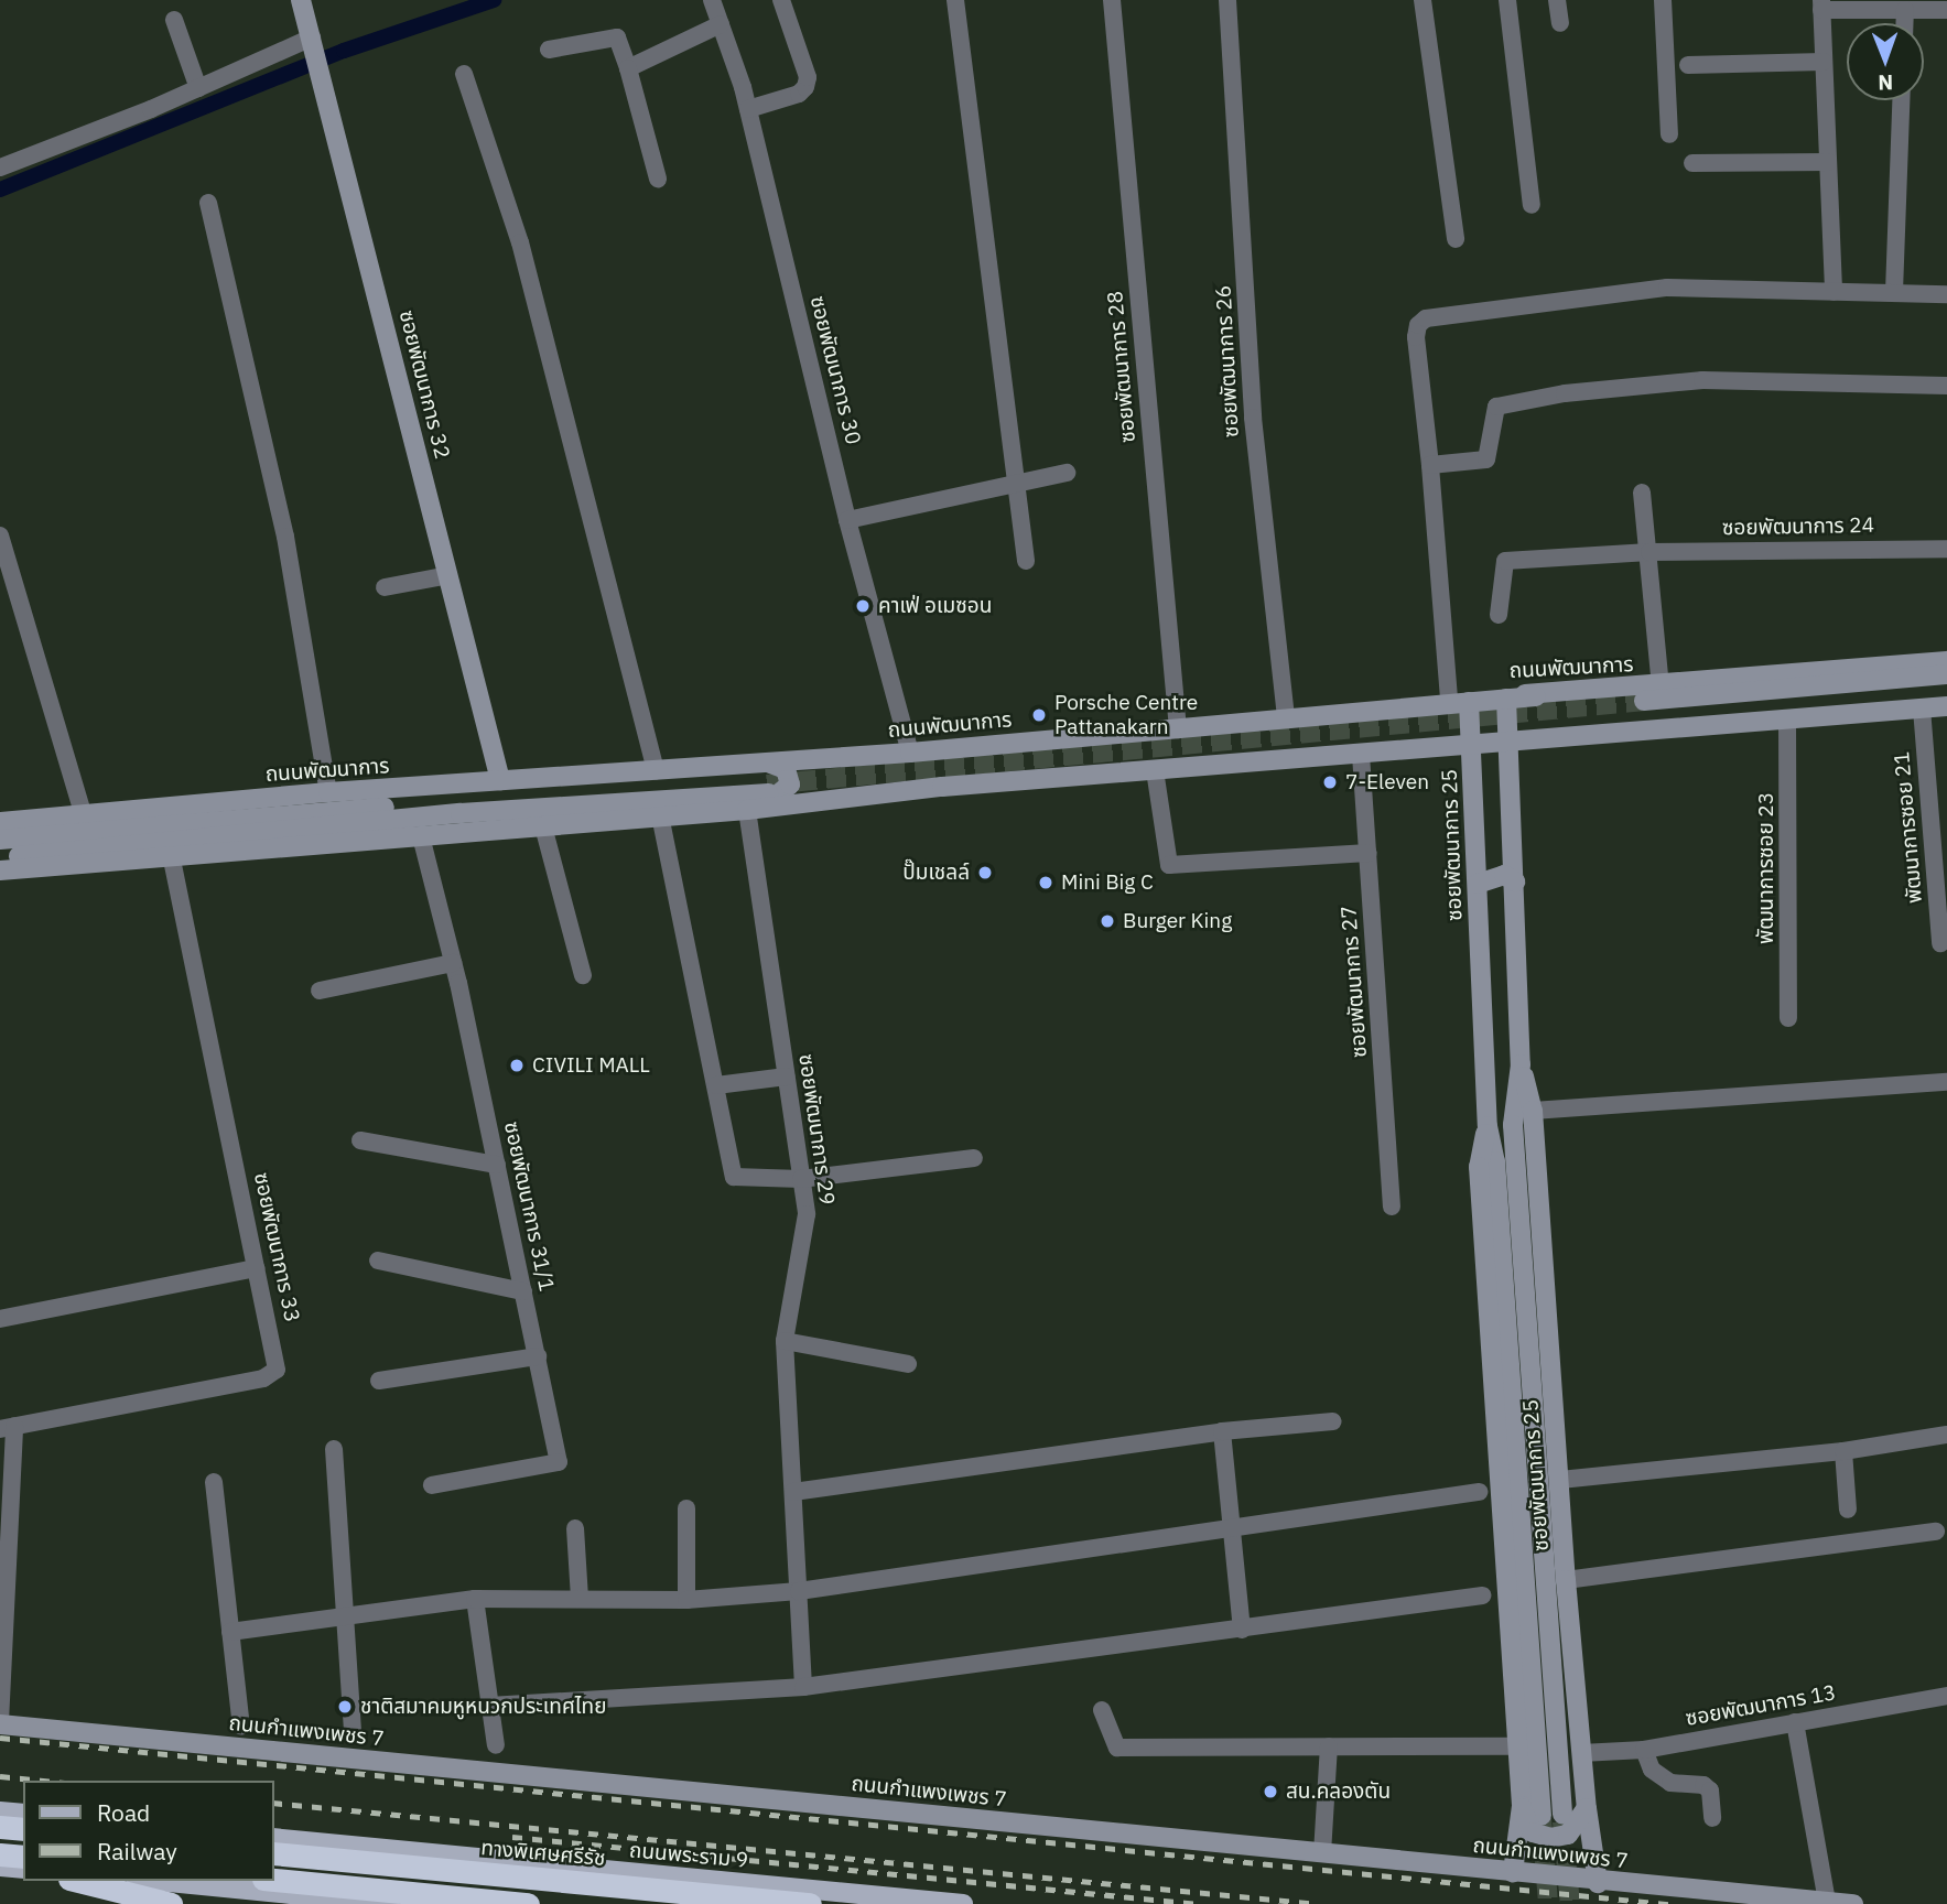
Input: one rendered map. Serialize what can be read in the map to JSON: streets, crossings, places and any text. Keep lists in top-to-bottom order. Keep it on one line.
{"streets":{"highway":["ทางพิเศษศรีรัช"],"main road":["ซอยพัฒนาการ 32","ถนนพัฒนาการ","ซอยพัฒนาการ 25","ถนนกำแพงเพชร 7","ถนนพระราม 9"],"street":["ซอยพัฒนาการ 26","ซอยพัฒนาการ 28","ซอยพัฒนาการ 30","ซอยพัฒนาการ 24","พัฒนาการซอย 21","พัฒนาการซอย 23","ซอยพัฒนาการ 27","ซอยพัฒนาการ 29","ซอยพัฒนาการ 31/1","ซอยพัฒนาการ 33","ซอยพัฒนาการ 13"]},"crossings":[["ซอยพัฒนาการ 26","ถนนพัฒนาการ"],["ซอยพัฒนาการ 28","ถนนพัฒนาการ"],["ซอยพัฒนาการ 30","ถนนพัฒนาการ"],["ซอยพัฒนาการ 32","ถนนพัฒนาการ"],["ถนนพัฒนาการ","พัฒนาการซอย 21"],["ถนนพัฒนาการ","ซอยพัฒนาการ 25"],["ถนนพัฒนาการ","พัฒนาการซอย 23"],["ถนนพัฒนาการ","ซอยพัฒนาการ 27"],["ถนนพัฒนาการ","ซอยพัฒนาการ 29"],["ถนนพัฒนาการ","ซอยพัฒนาการ 31/1"],["ถนนพัฒนาการ","ซอยพัฒนาการ 33"],["ซอยพัฒนาการ 25","ซอยพัฒนาการ 13"],["ซอยพัฒนาการ 25","ถนนกำแพงเพชร 7"]],"places":["คาเฟ่ อเมซอน","Porsche Centre Pattanakarn","7-Eleven","ปั๊มเชลล์","Mini Big C","Burger King","CIVILI MALL","ชาติสมาคมหูหนวกประเทศไทย","สน.คลองตัน"],"legend":["Road","Railway"],"north":"bottom"}
